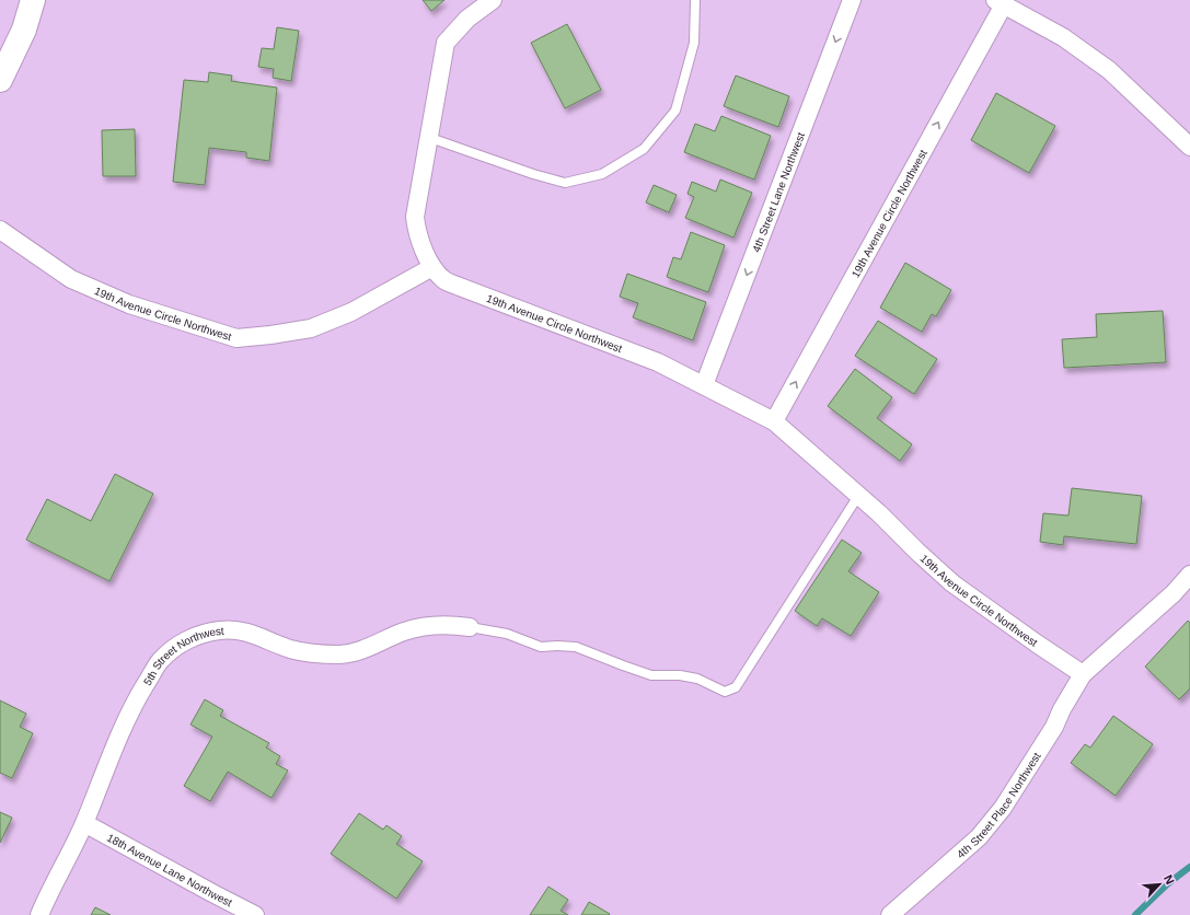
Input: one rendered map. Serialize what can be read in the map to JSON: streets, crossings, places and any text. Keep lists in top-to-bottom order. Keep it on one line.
{"streets":{"street":["4th Street Lane Northwest","19th Avenue Circle Northwest","5th Street Northwest","4th Street Place Northwest","18th Avenue Lane Northwest"]},"crossings":[["4th Street Lane Northwest","19th Avenue Circle Northwest"],["19th Avenue Circle Northwest","4th Street Place Northwest"],["5th Street Northwest","18th Avenue Lane Northwest"]],"one_way":["4th Street Lane Northwest"],"north":"top right"}
